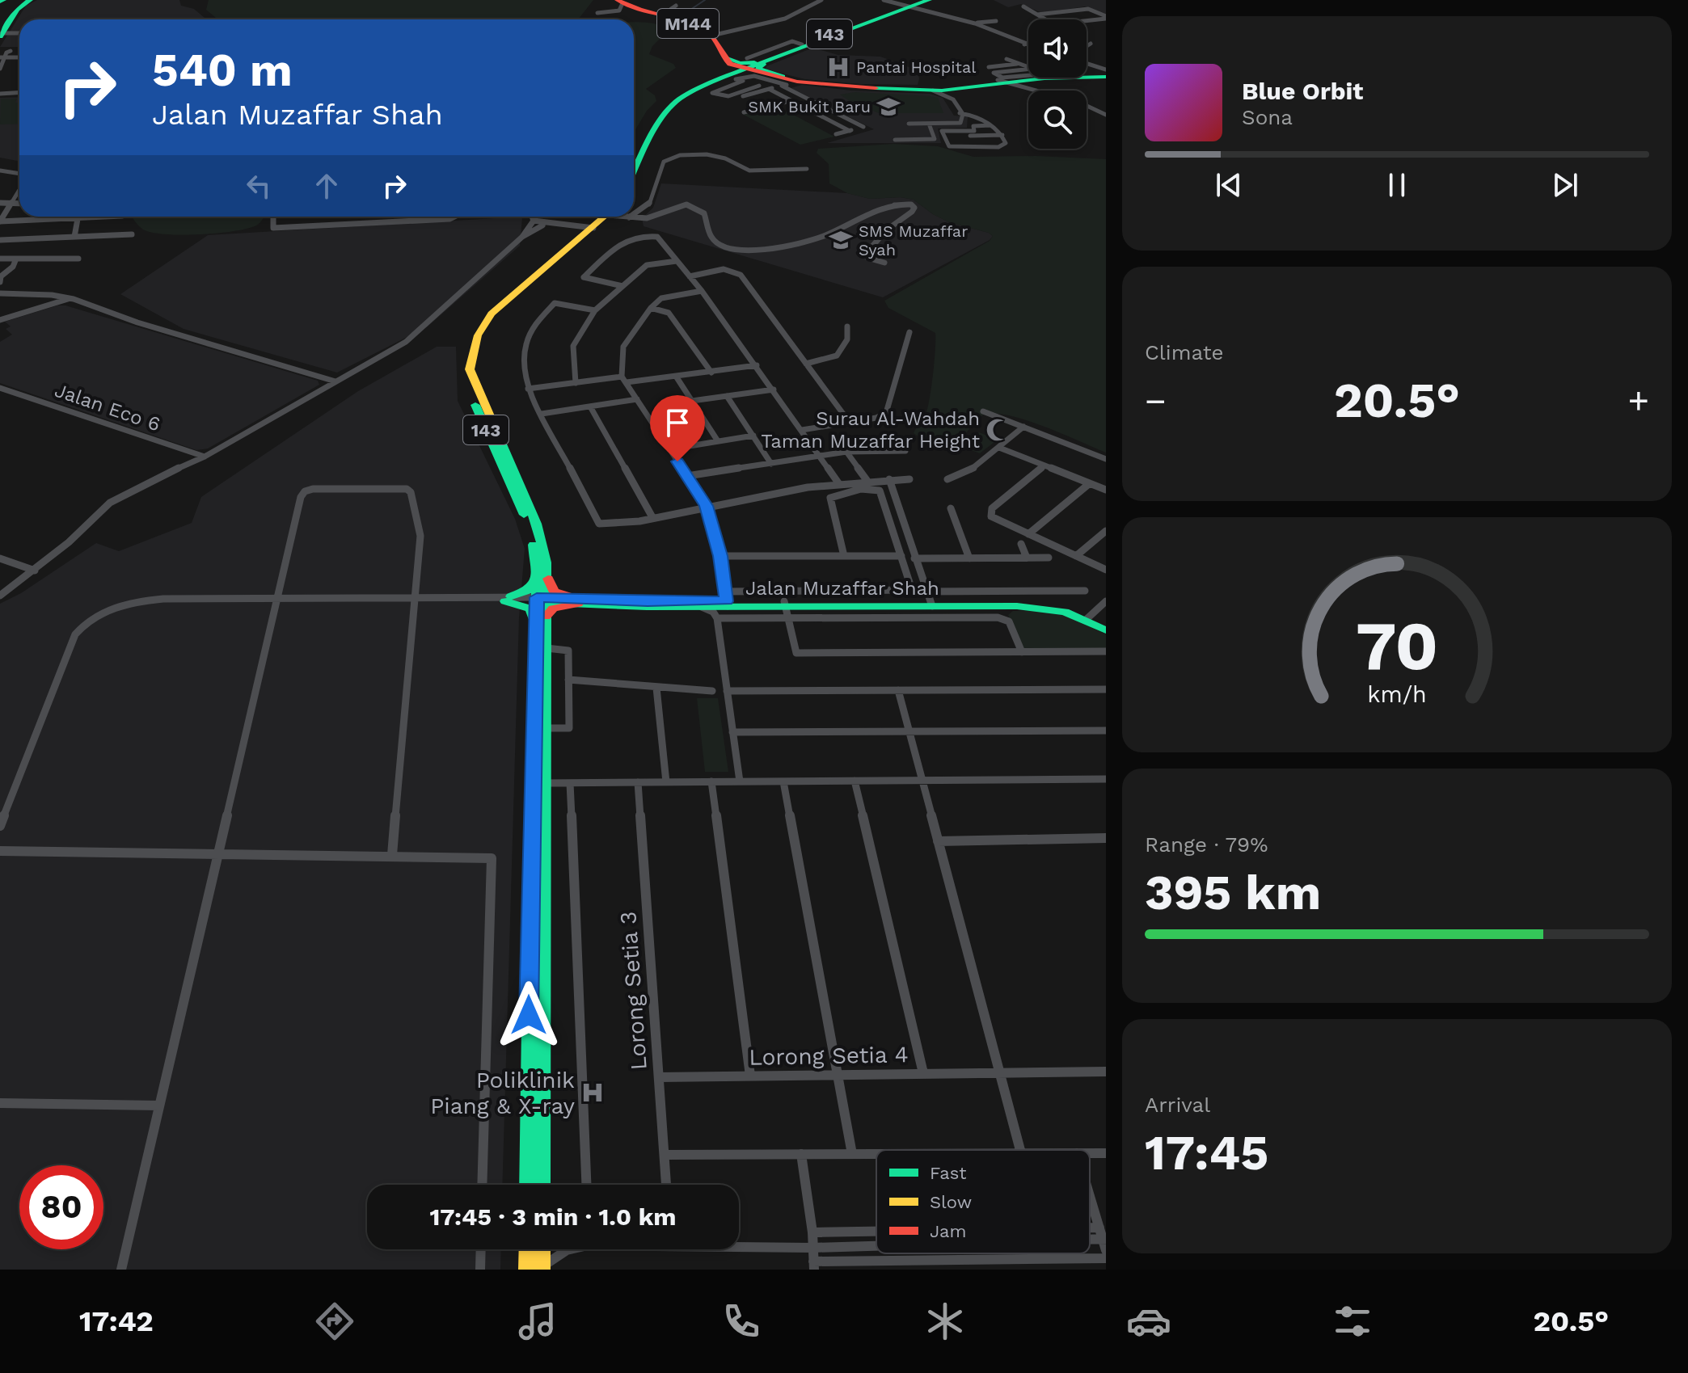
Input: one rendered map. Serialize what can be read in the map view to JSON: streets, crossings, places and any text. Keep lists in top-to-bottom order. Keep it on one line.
{"streets":{"main road":["M144","143","Jalan Muzaffar Shah"],"street":["Jalan Eco 6","Lorong Setia 3","Lorong Setia 4"]},"crossings":[["143","Jalan Muzaffar Shah"],["Lorong Setia 3","Lorong Setia 4"]],"places":{"hospital":["Pantai Hospital","Poliklinik Piang & X-ray"],"school or university":["SMK Bukit Baru","SMS Muzaffar Syah"],"mosque":["Surau Al-Wahdah Taman Muzaffar Height"]},"legend":["Fast","Slow","Jam"],"page":{"turn":["540 m","Jalan Muzaffar Shah"],"song":["Blue Orbit","Sona"],"tile":["Climate",["Range · 79%","395 km"],["Arrival","17:45"]],"heat":["−","20.5°","+"],"limit":"80","trip":"17:45 · 3 min · 1.0 km","tabs":["17:42","20.5°"],"gauge":["70","km/h"]}}
